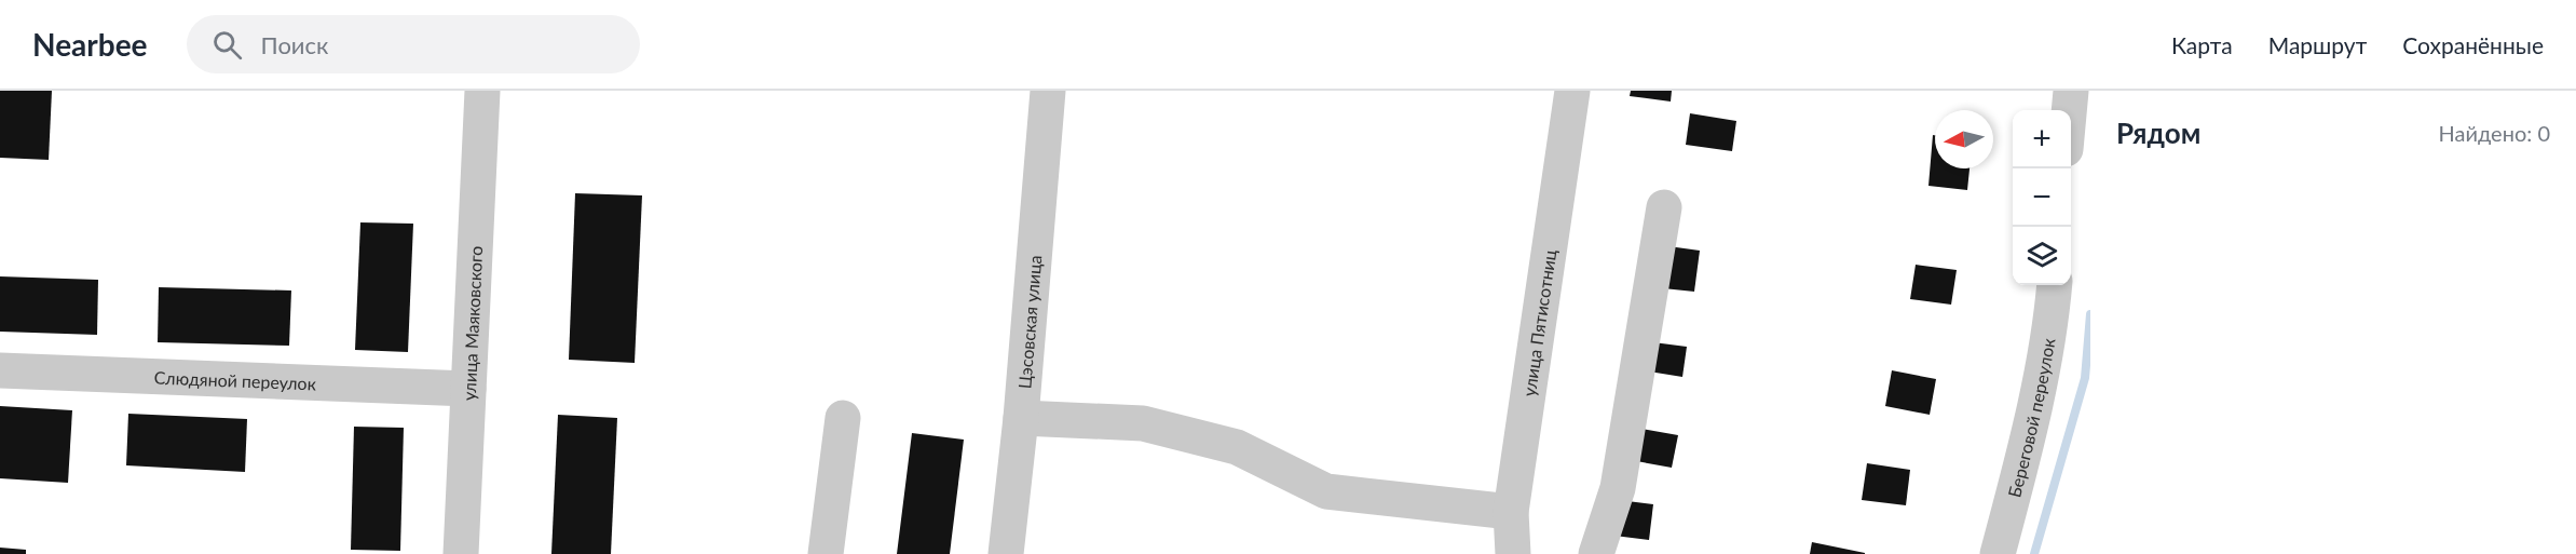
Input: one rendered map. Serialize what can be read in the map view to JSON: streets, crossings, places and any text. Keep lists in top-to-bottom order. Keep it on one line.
{"streets":{"street":["улица Маяковского","улица Пятисотниц","Цэсовская улица","Слюдяной переулок","Береговой переулок"]},"crossings":[["улица Маяковского","Слюдяной переулок"]],"north":"left","page":{"header":"Nearbee","search":"Поиск","nav":["Карта","Маршрут","Сохранённые"],"heading":["Рядом","Найдено: 0"],"map_buttons":["+","−"]}}
